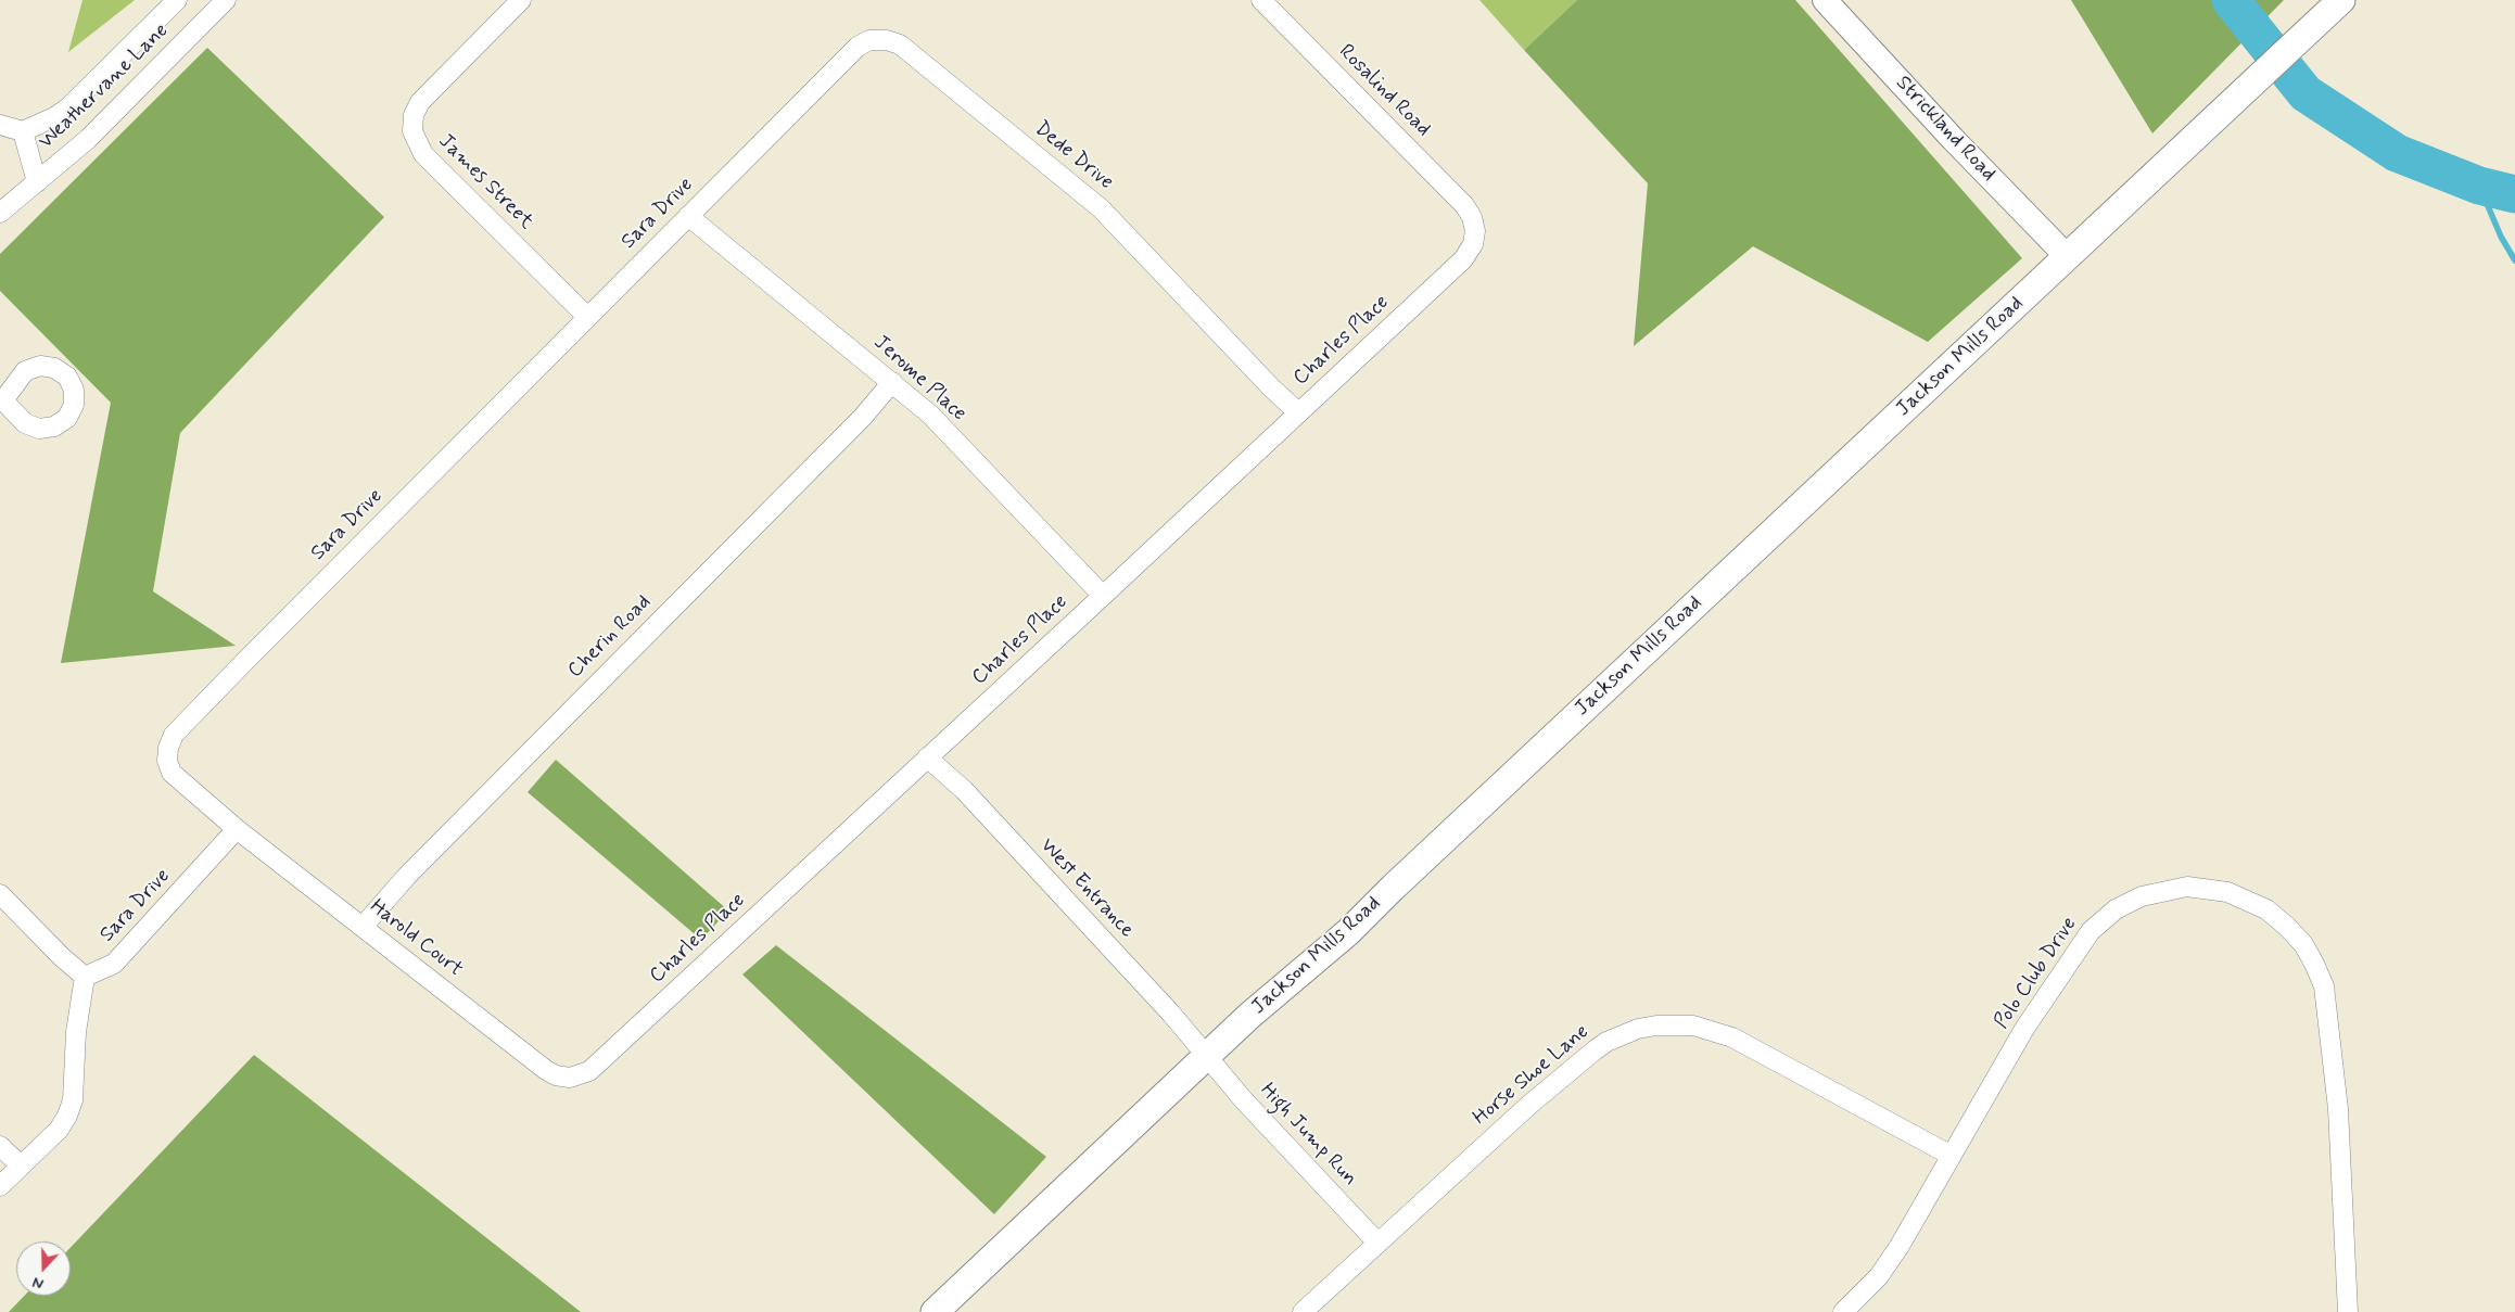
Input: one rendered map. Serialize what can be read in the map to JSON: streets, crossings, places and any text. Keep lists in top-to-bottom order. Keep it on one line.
{"streets":{"main road":["Jackson Mills Road"],"street":["Weathervane Lane","Rosalind Road","Strickland Road","Dede Drive","James Street","Sara Drive","Charles Place","Jerome Place","Cherin Road","West Entrance","Harold Court","Polo Club Drive","Horse Shoe Lane","High Jump Run"]},"crossings":[["Rosalind Road","Charles Place"],["Strickland Road","Jackson Mills Road"],["Dede Drive","Sara Drive"],["Dede Drive","Charles Place"],["James Street","Sara Drive"],["Sara Drive","Jerome Place"],["Sara Drive","Harold Court"],["Charles Place","Jerome Place"],["Charles Place","West Entrance"],["Charles Place","Harold Court"],["Jackson Mills Road","West Entrance"],["Jackson Mills Road","High Jump Run"],["Jerome Place","Cherin Road"],["Cherin Road","Harold Court"],["West Entrance","High Jump Run"],["Polo Club Drive","Horse Shoe Lane"],["Horse Shoe Lane","High Jump Run"]],"north":"bottom"}
